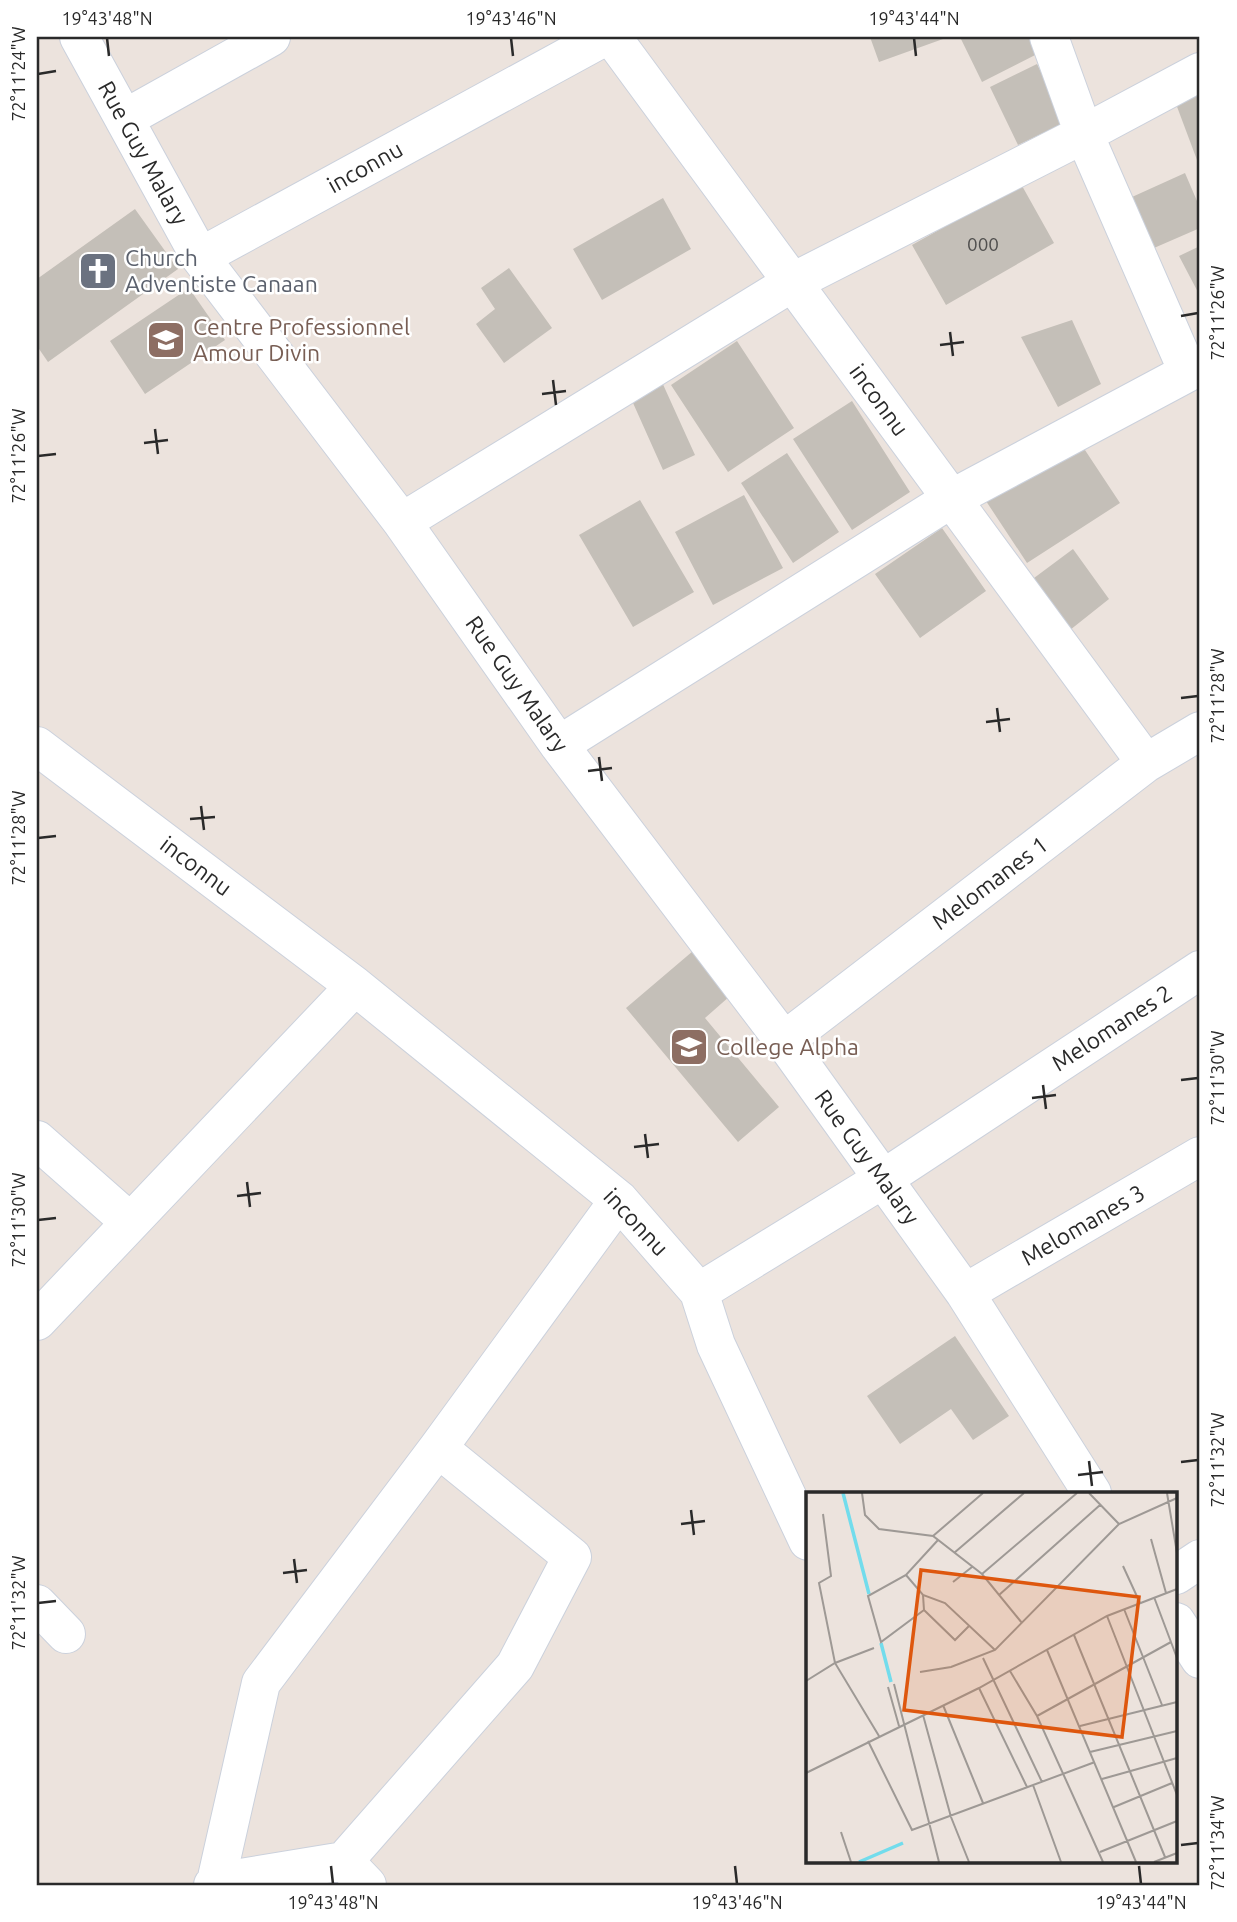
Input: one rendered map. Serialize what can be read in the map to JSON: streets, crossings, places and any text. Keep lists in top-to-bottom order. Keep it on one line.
{"streets":{"street":["Rue Guy Malary","inconnu","Melomanes 1","Melomanes 2","Melomanes 3"]},"crossings":[["Rue Guy Malary","inconnu"],["Rue Guy Malary","Melomanes 1"],["Rue Guy Malary","Melomanes 2"],["Rue Guy Malary","Melomanes 3"],["inconnu","Melomanes 1"],["inconnu","Melomanes 2"]],"places":{"church":["Church Adventiste Canaan"],"school or university":["Centre Professionnel Amour Divin","College Alpha"]},"house_numbers":["000"],"coordinates":["19°43'48\"N","19°43'46\"N","19°43'44\"N","72°11'24\"W","72°11'26\"W","72°11'28\"W","72°11'30\"W","72°11'32\"W","72°11'34\"W"]}
